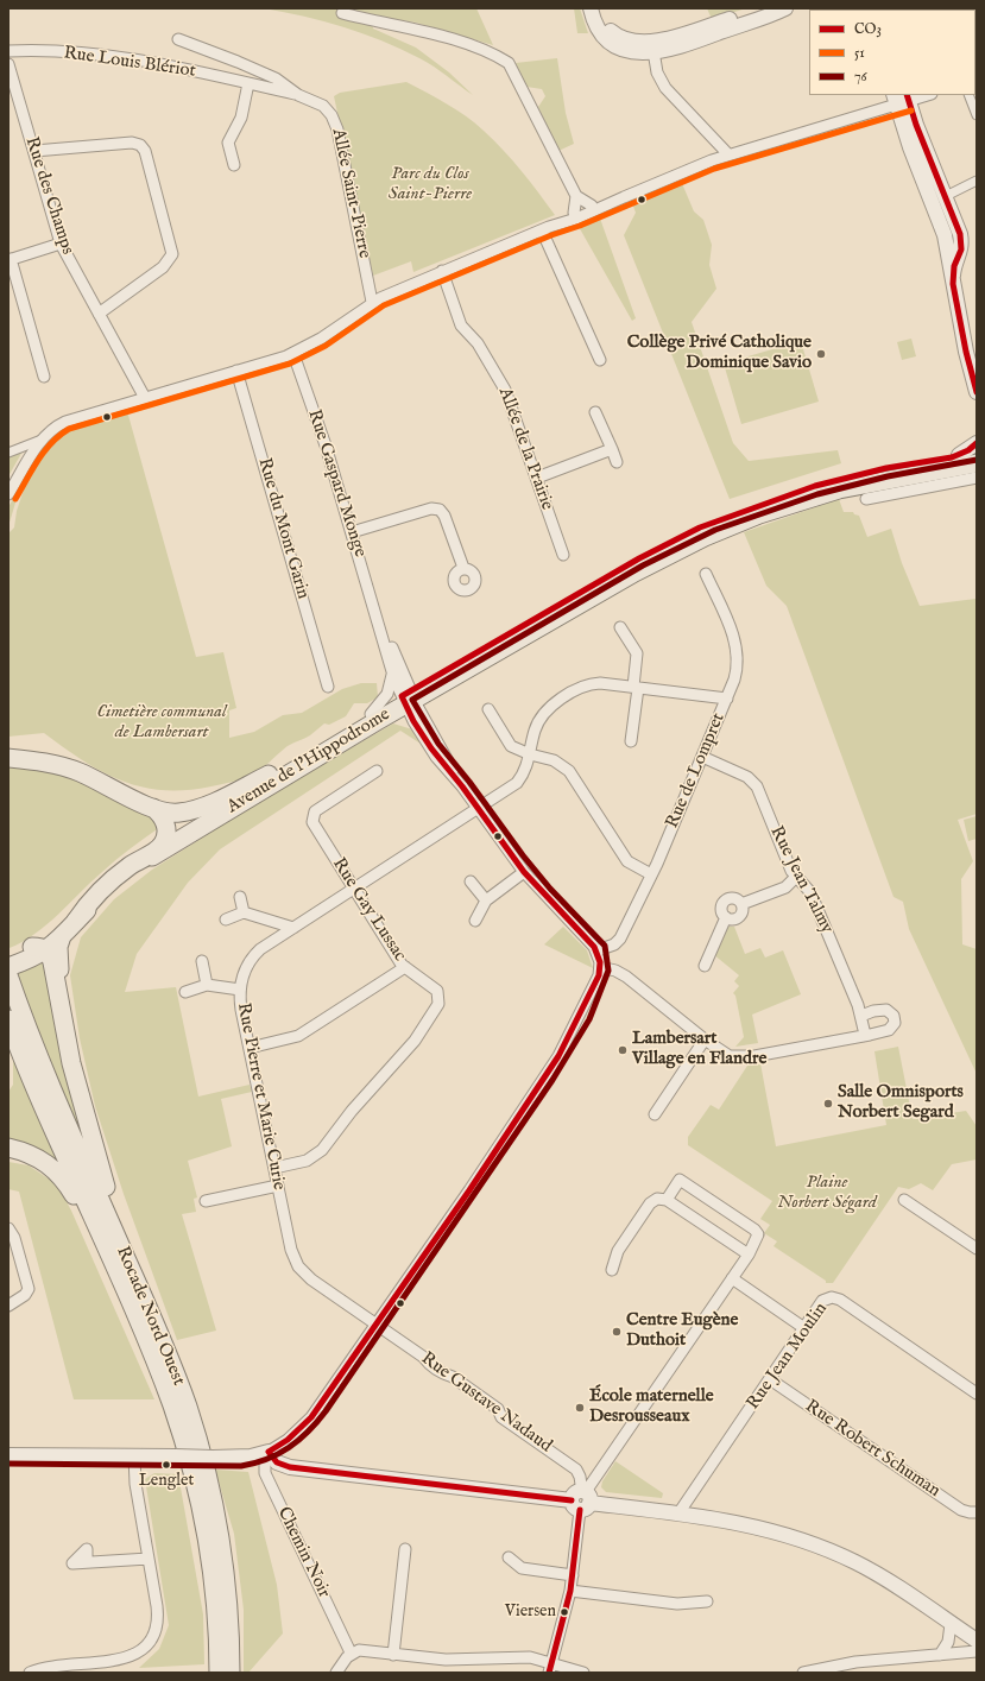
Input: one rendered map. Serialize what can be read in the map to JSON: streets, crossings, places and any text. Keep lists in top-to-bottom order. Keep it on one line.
{"streets":{"main road":["Avenue de l'Hippodrome","Rocade Nord Ouest"],"street":["Rue Louis Blériot","Allée Saint-Pierre","Rue des Champs","Allée de la Prairie","Rue Gaspard Monge","Rue du Mont Garin","Rue de Lompret","Rue Jean Talmy","Rue Gay Lussac","Rue Pierre et Marie Curie","Rue Jean Moulin","Rue Gustave Nadaud","Rue Robert Schuman","Chemin Noir"]},"crossings":[["Rue Louis Blériot","Allée Saint-Pierre"],["Rue Gaspard Monge","Avenue de l'Hippodrome"],["Rue Gaspard Monge","Rue de Lompret"],["Rue Gaspard Monge","Rue Pierre et Marie Curie"],["Avenue de l'Hippodrome","Rocade Nord Ouest"],["Rue de Lompret","Rue Jean Talmy"],["Rue de Lompret","Rue Pierre et Marie Curie"],["Rue Gay Lussac","Rue Pierre et Marie Curie"],["Rue Pierre et Marie Curie","Rue Gustave Nadaud"],["Rue Jean Moulin","Rue Robert Schuman"]],"parks":["Parc du Clos Saint-Pierre","Cimetière communal de Lambersart","Plaine Norbert Ségard"],"places":["Collège Privé Catholique Dominique Savio","Lambersart Village en Flandre","Salle Omnisports Norbert Segard","Centre Eugène Duthoit","École maternelle Desrousseaux","Lenglet","Viersen"],"lines":["transit line CO3","transit line 51","transit line 76"],"legend":["CO3","51","76"]}
